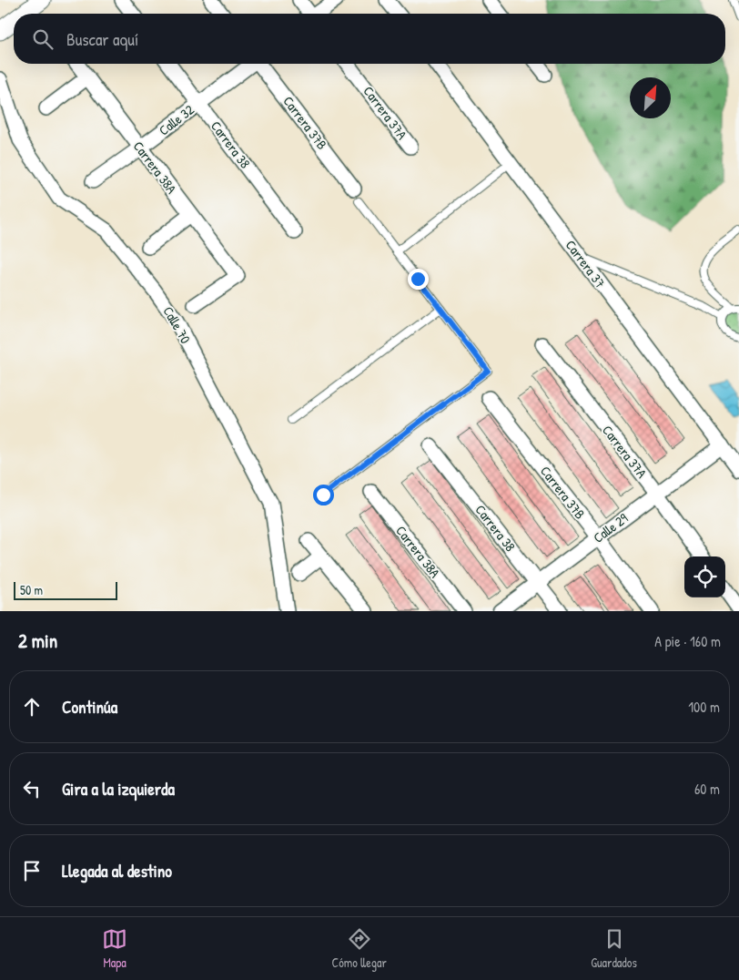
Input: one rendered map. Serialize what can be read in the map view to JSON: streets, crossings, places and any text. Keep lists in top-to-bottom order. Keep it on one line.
{"streets":{"street":["Carrera 37A","Calle 32","Carrera 37B","Carrera 38","Carrera 38A","Carrera 37","Calle 70","Calle 29"]},"crossings":[["Carrera 37A","Calle 29"],["Calle 32","Carrera 38"],["Calle 32","Carrera 38A"],["Carrera 37B","Calle 29"],["Carrera 38","Calle 29"],["Carrera 37","Calle 29"]],"scale_bar":"50 m","north":"top right","page":{"search":"Buscar aquí","scale":"50 m","heading":["2 min","A pie · 160 m"],"list":[["Continúa","100 m"],["Gira a la izquierda","60 m"],"Llegada al destino"],"nav":["Mapa","Cómo llegar","Guardados"]}}
